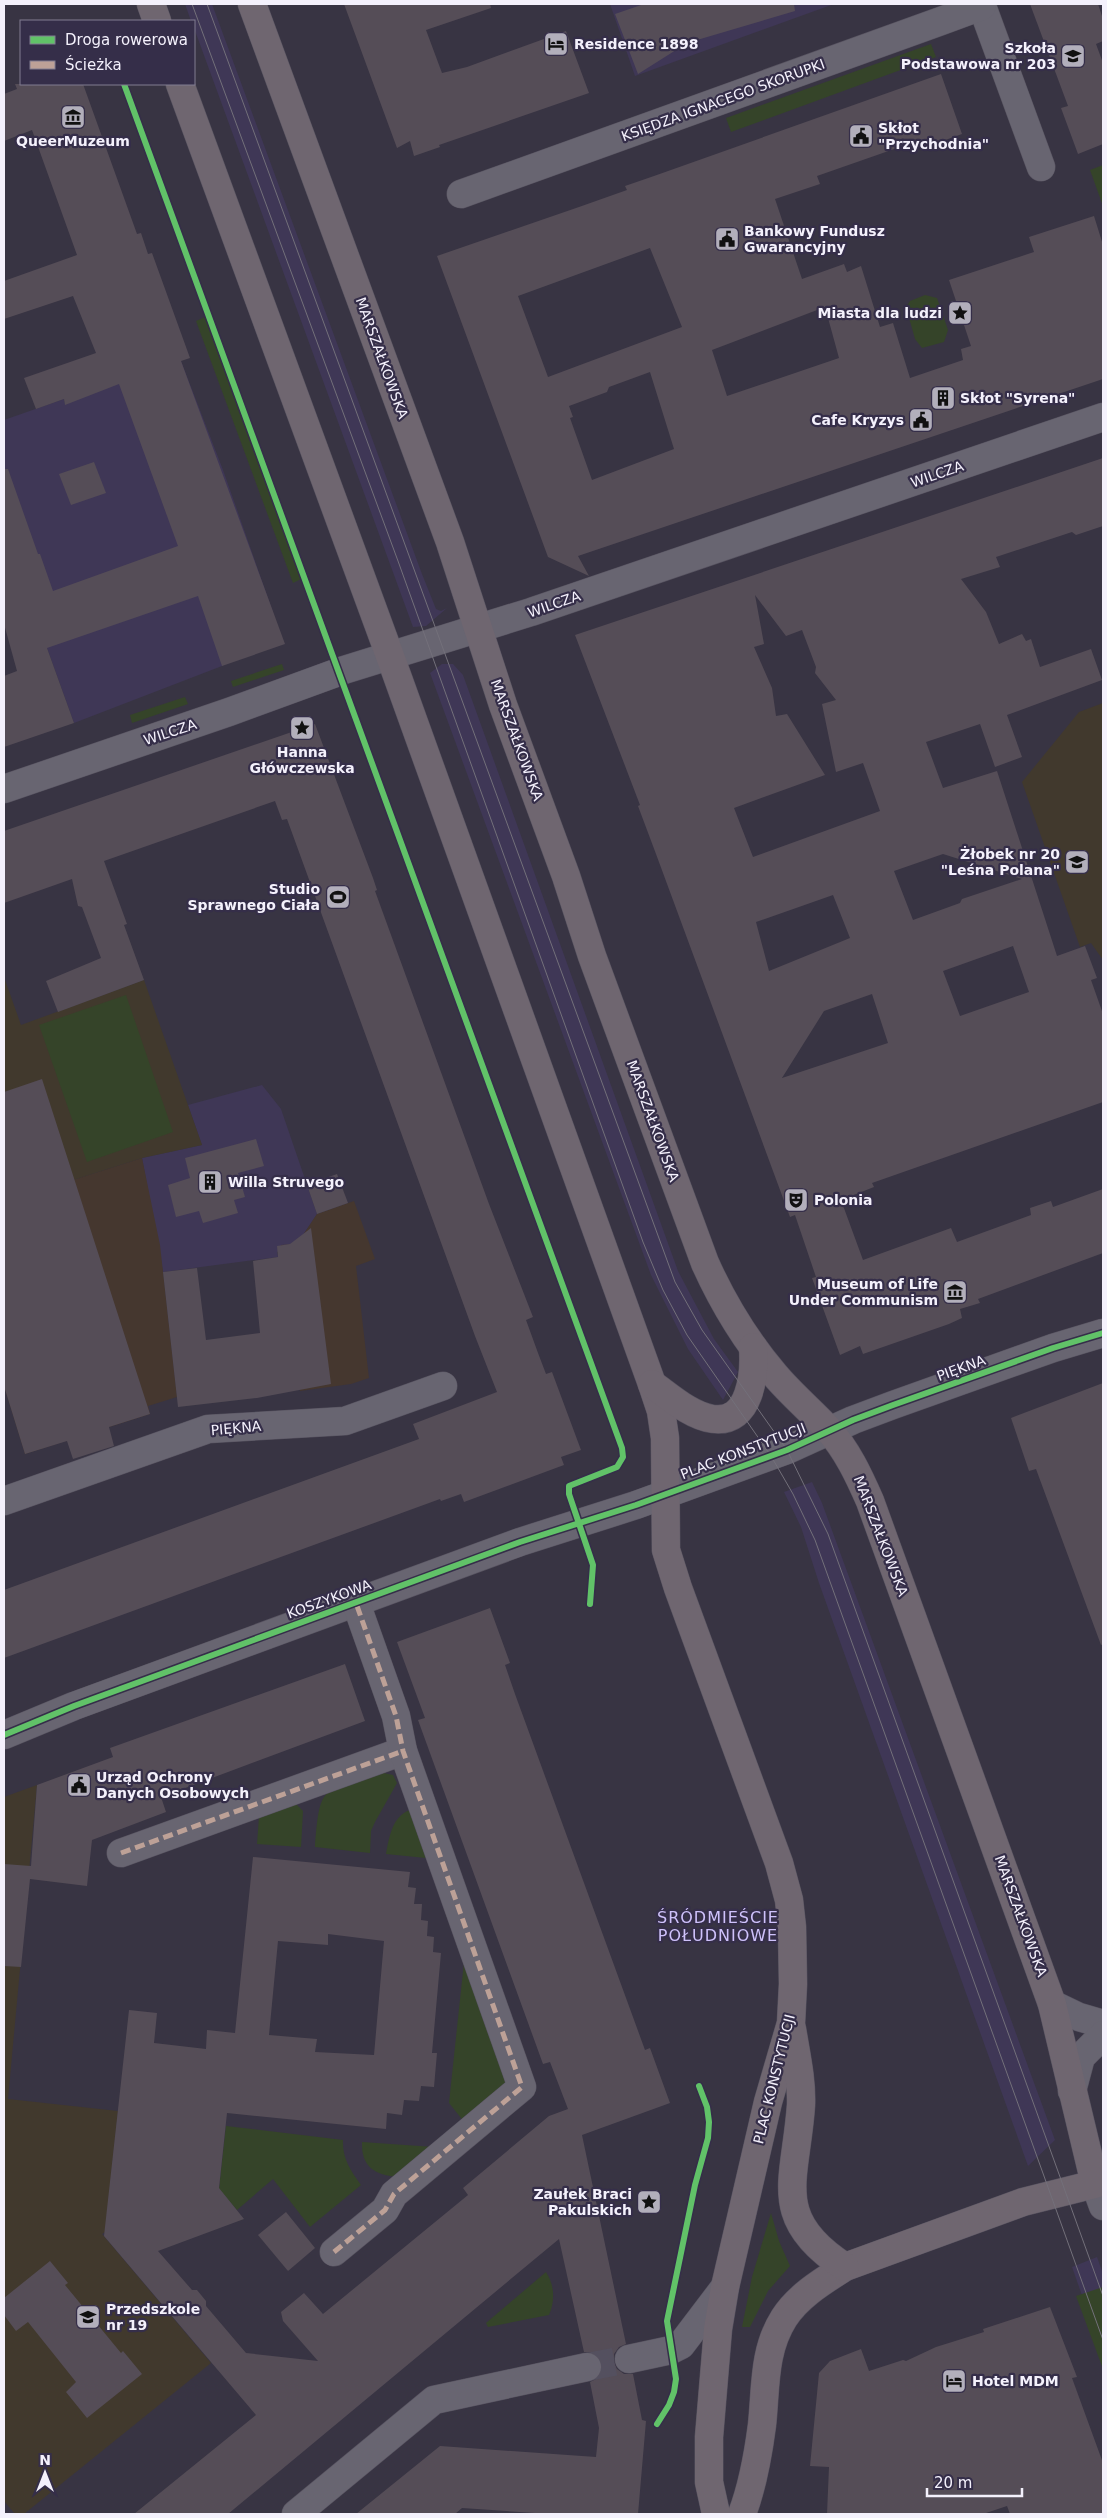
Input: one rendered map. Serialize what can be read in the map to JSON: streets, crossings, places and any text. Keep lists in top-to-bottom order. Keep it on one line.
{"streets":{"main road":["MARSZAŁKOWSKA","PLAC KONSTYTUCJI"],"street":["KSIĘDZA IGNACEGO SKORUPKI","WILCZA","PIĘKNA","KOSZYKOWA"]},"crossings":[["MARSZAŁKOWSKA","WILCZA"],["MARSZAŁKOWSKA","PIĘKNA"],["MARSZAŁKOWSKA","PLAC KONSTYTUCJI"],["PIĘKNA","PLAC KONSTYTUCJI"],["PLAC KONSTYTUCJI","KOSZYKOWA"]],"districts":["ŚRÓDMIEŚCIE POŁUDNIOWE"],"places":{"hotel":["Residence 1898","Hotel MDM"],"school or university":["Szkoła Podstawowa nr 203","Żłobek nr 20 \"Leśna Polana\"","Przedszkole nr 19"],"museum":["QueerMuzeum","Museum of Life Under Communism"],"public building":["Skłot \"Przychodnia\"","Bankowy Fundusz Gwarancyjny","Cafe Kryzys","Urząd Ochrony Danych Osobowych"],"place":["Miasta dla ludzi","Hanna Główczewska","Zaułek Braci Pakulskich"],"building":["Skłot \"Syrena\"","Willa Struvego"],"sports":["Studio Sprawnego Ciała"],"theatre":["Polonia"]},"legend":["Droga rowerowa","Ścieżka"],"scale_bar":"20 m","north":"top"}
